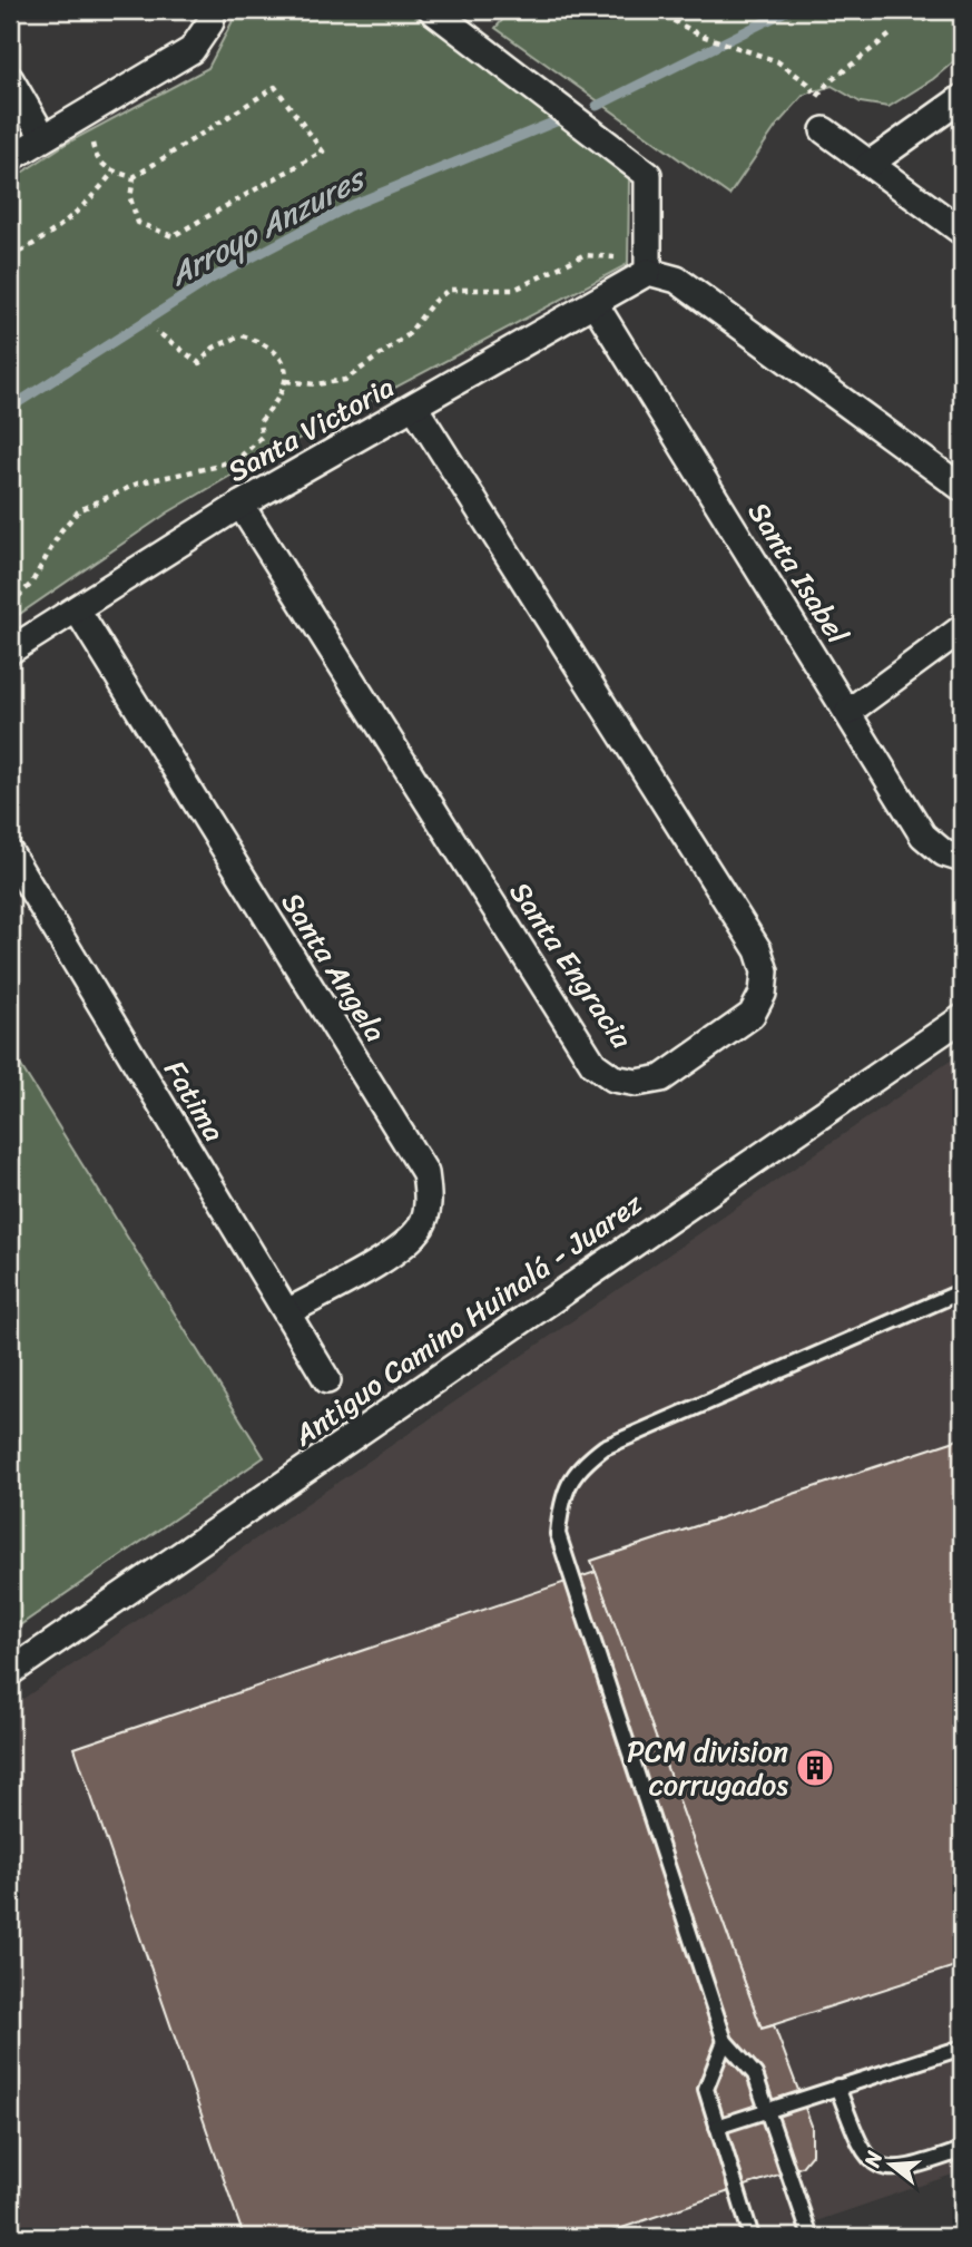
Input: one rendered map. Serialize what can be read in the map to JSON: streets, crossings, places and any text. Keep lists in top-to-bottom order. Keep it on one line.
{"streets":{"street":["Santa Victoria","Santa Isabel","Santa Engracia","Santa Angela","Fatima","Antiguo Camino Huinalá - Juarez"]},"crossings":[["Santa Victoria","Santa Isabel"],["Santa Victoria","Santa Engracia"],["Santa Victoria","Santa Angela"],["Santa Angela","Fatima"]],"water":["Arroyo Anzures"],"places":{"building":["PCM division corrugados"]},"north":"left"}
